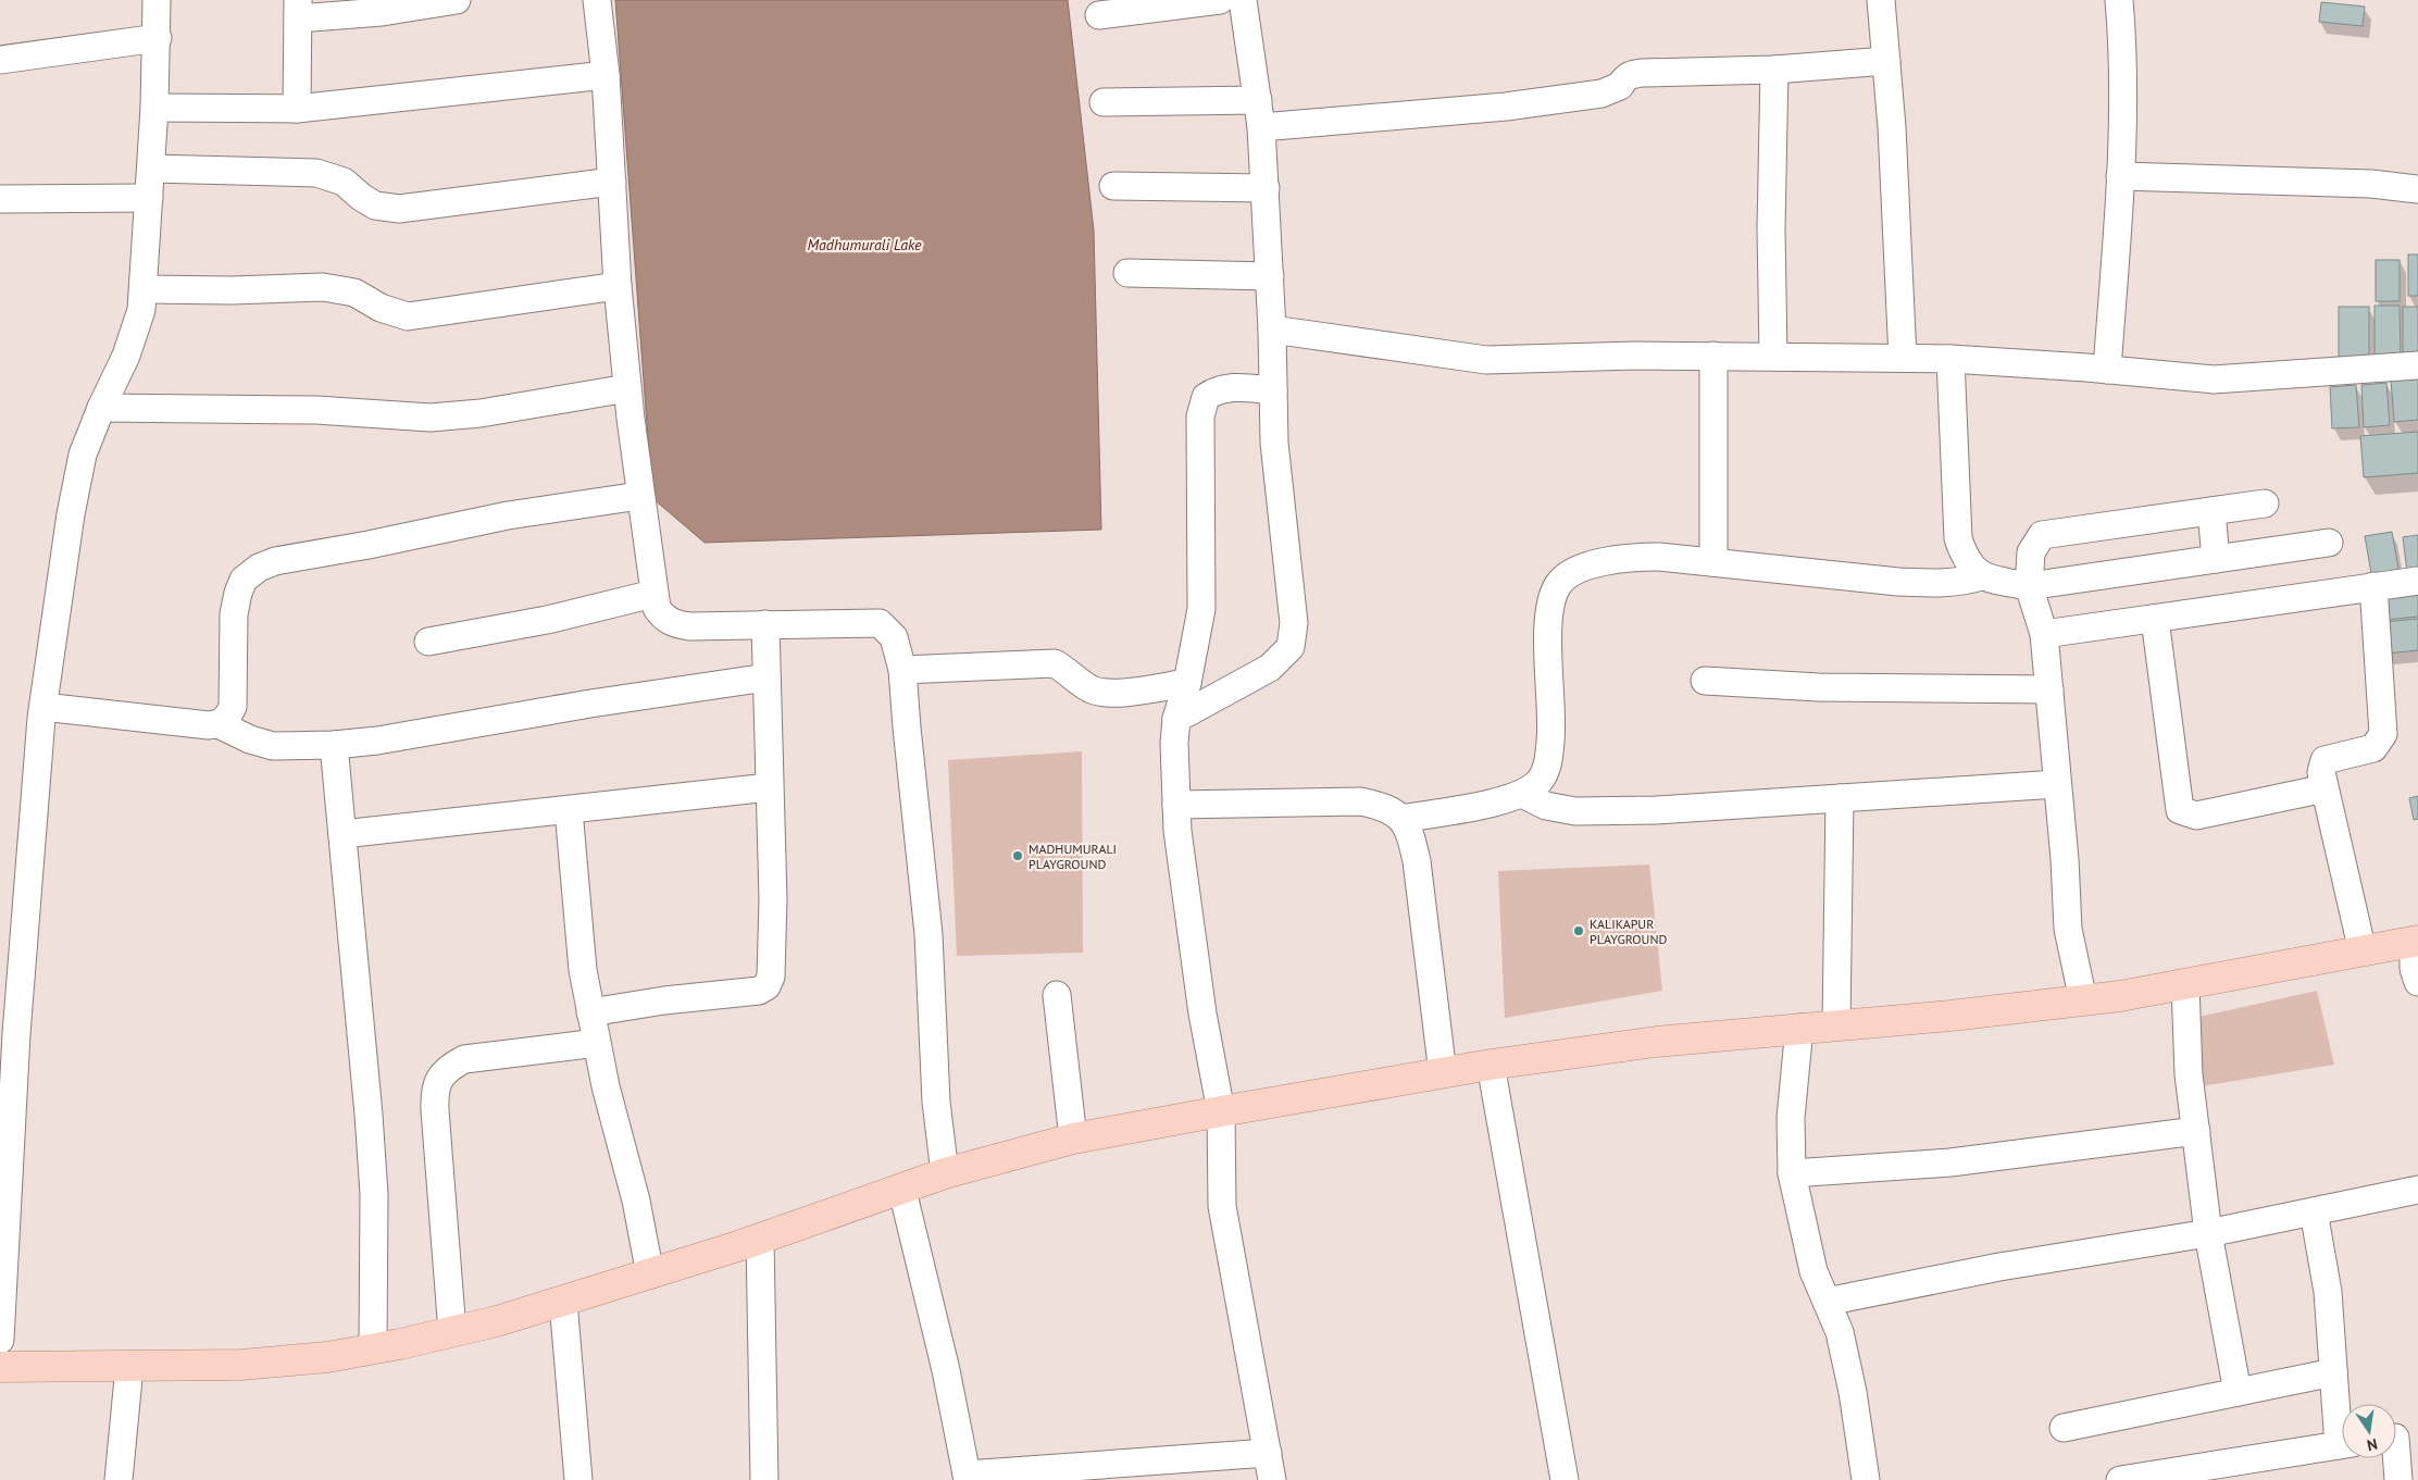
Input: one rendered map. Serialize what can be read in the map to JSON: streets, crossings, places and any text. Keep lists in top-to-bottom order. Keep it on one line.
{"water":["Madhumurali Lake"],"places":["MADHUMURALI PLAYGROUND","KALIKAPUR PLAYGROUND"],"north":"bottom"}
